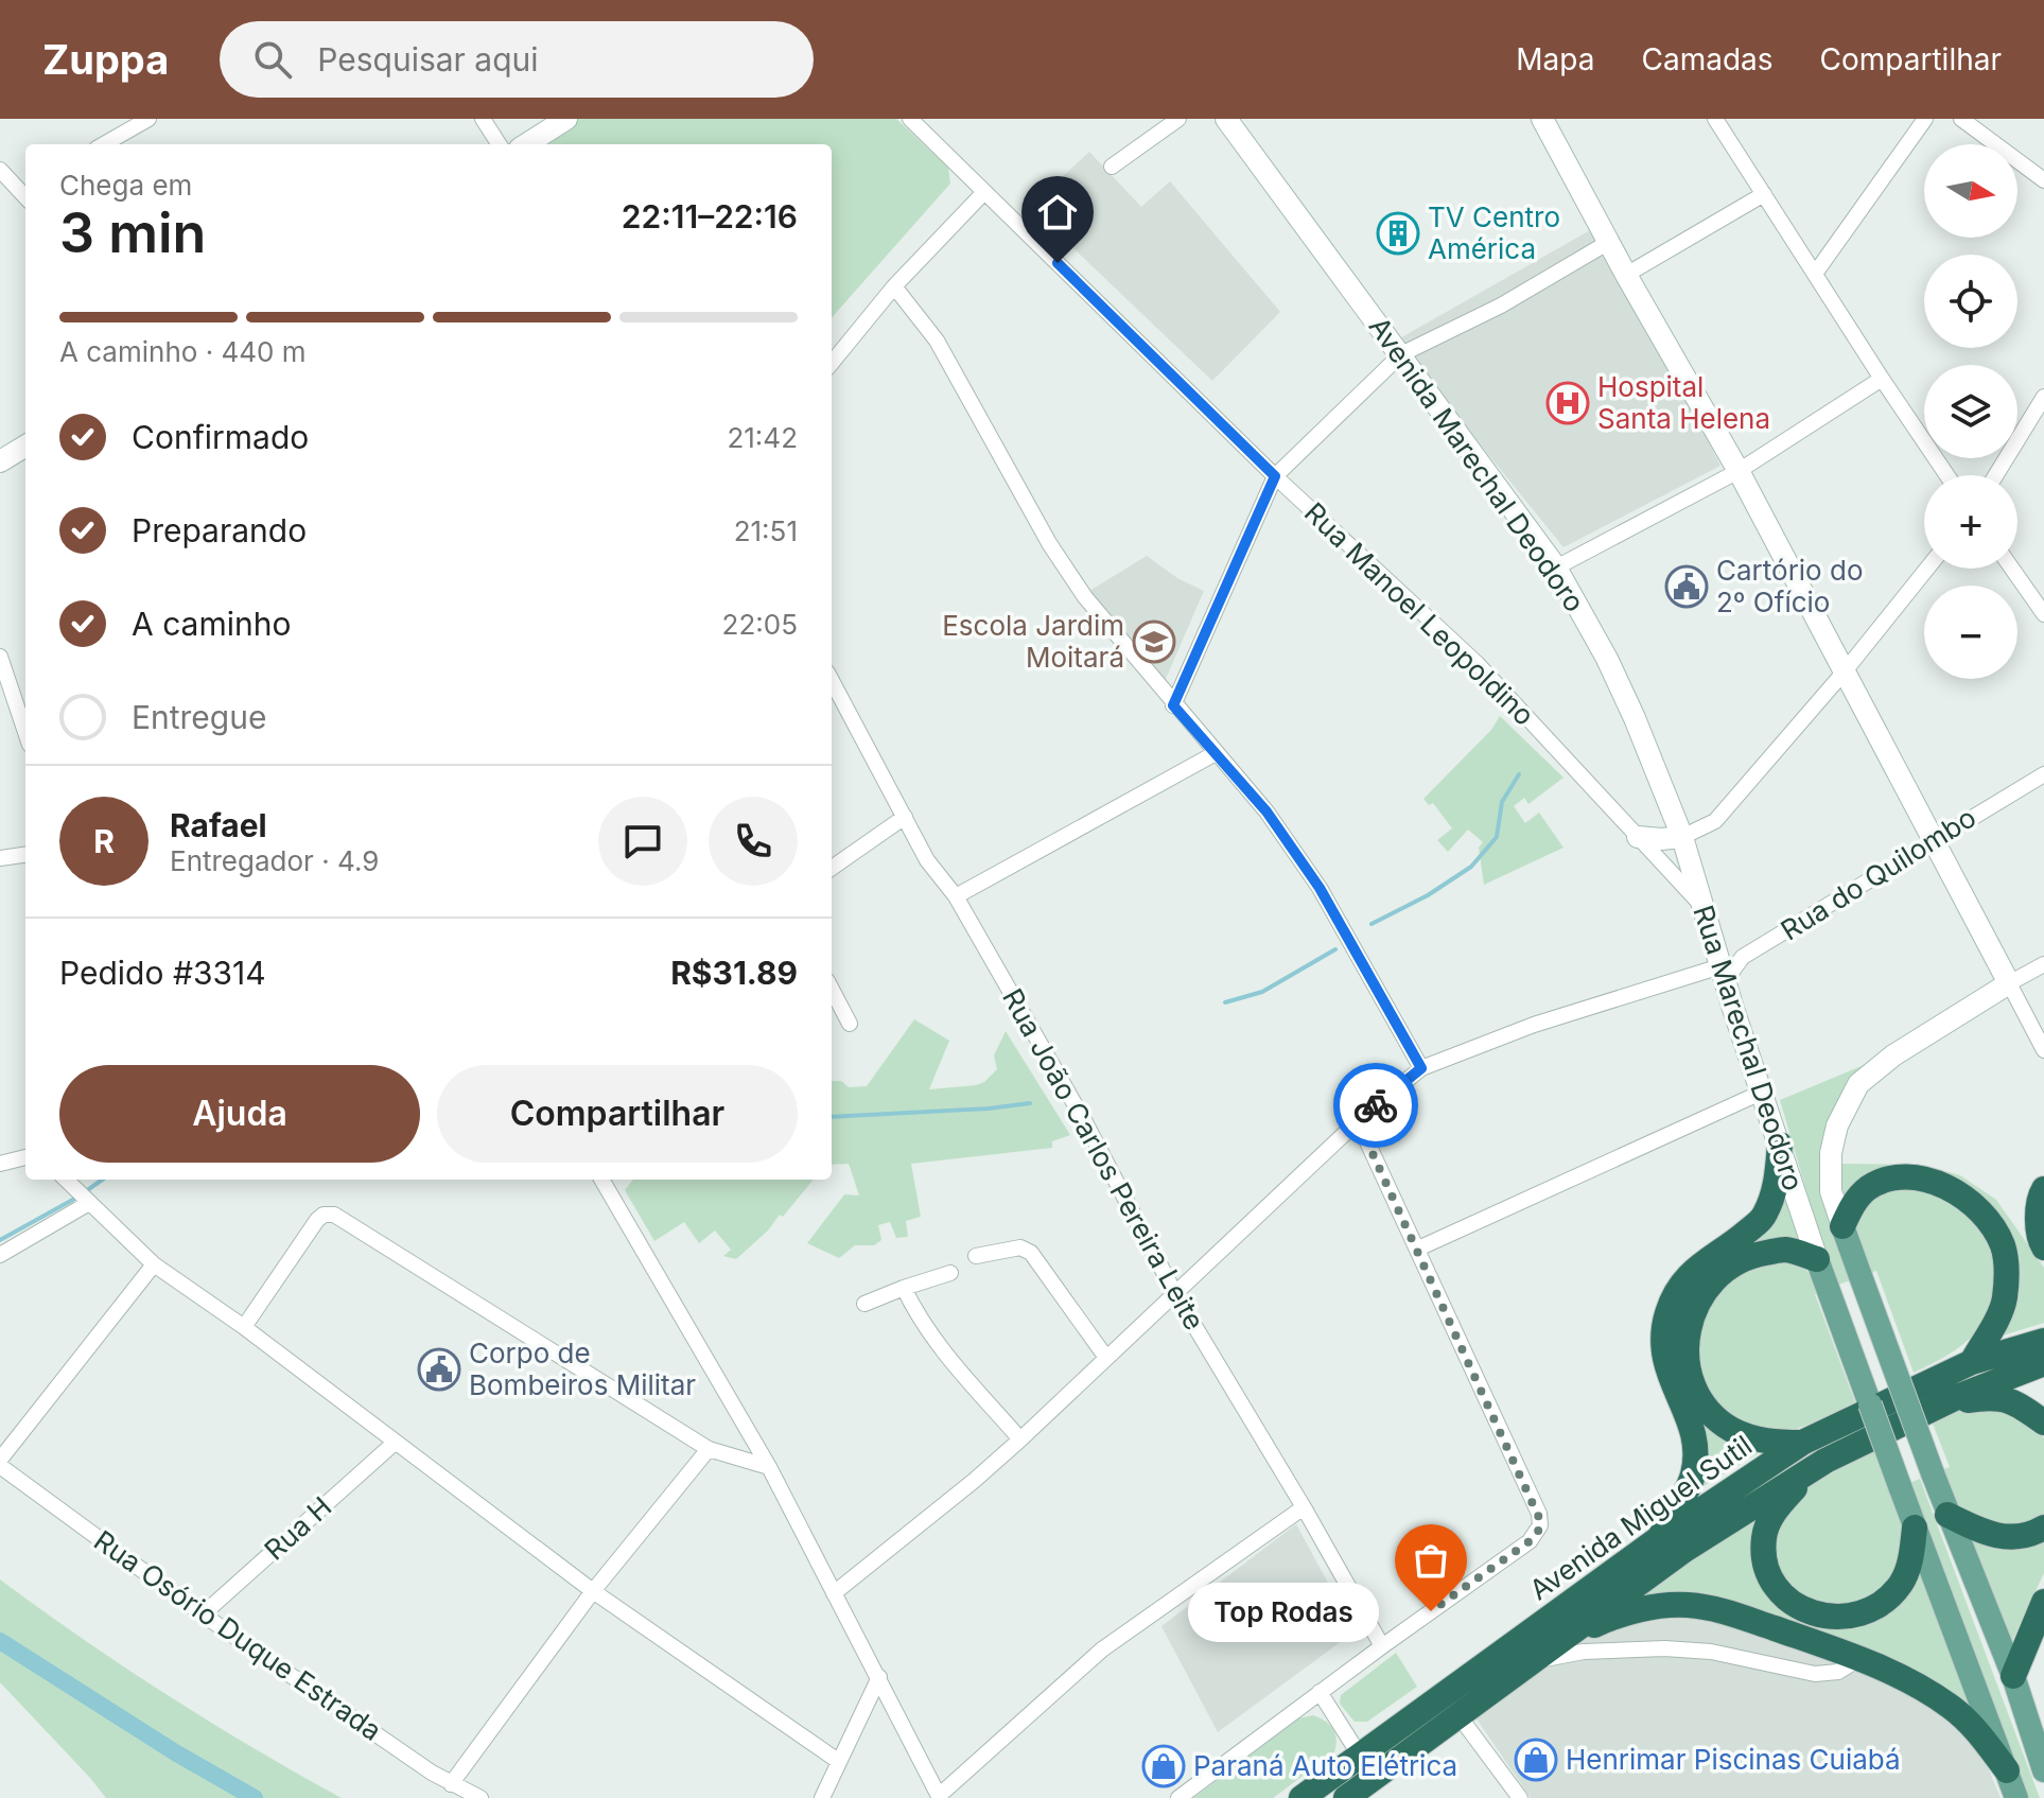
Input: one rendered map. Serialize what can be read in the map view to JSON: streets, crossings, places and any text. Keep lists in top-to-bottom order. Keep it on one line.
{"streets":{"highway":["Avenida Miguel Sutil"],"main road":["Avenida Marechal Deodoro","Rua Marechal Deodoro"],"street":["Rua Manoel Leopoldino","Rua do Quilombo","Rua João Carlos Pereira Leite","Rua H","Rua Osório Duque Estrada"]},"crossings":[["Avenida Marechal Deodoro","Rua Marechal Deodoro"],["Rua Manoel Leopoldino","Rua Marechal Deodoro"],["Rua do Quilombo","Rua Marechal Deodoro"],["Rua H","Rua Osório Duque Estrada"]],"places":{"building":["TV Centro América"],"hospital":["Hospital Santa Helena"],"public building":["Cartório do 2º Ofício","Corpo de Bombeiros Militar"],"school or university":["Escola Jardim Moitará"],"other":["Top Rodas"],"shop":["Henrimar Piscinas Cuiabá","Paraná Auto Elétrica"]},"north":"right","page":{"header":"Zuppa","search":"Pesquisar aqui","nav":["Mapa","Camadas","Compartilhar"],"map_buttons":["+","−"],"heading":["3 min","Chega em","22:11–22:16"],"panel":["Rafael","Entregador · 4.9","Pedido #3314","R$31.89"],"bar":"A caminho · 440 m","list":[["Confirmado","21:42"],["Preparando","21:51"],["A caminho","22:05"],"Entregue"],"round":"R","buttons":["Ajuda","Compartilhar"],"bubble":"Top Rodas"}}
